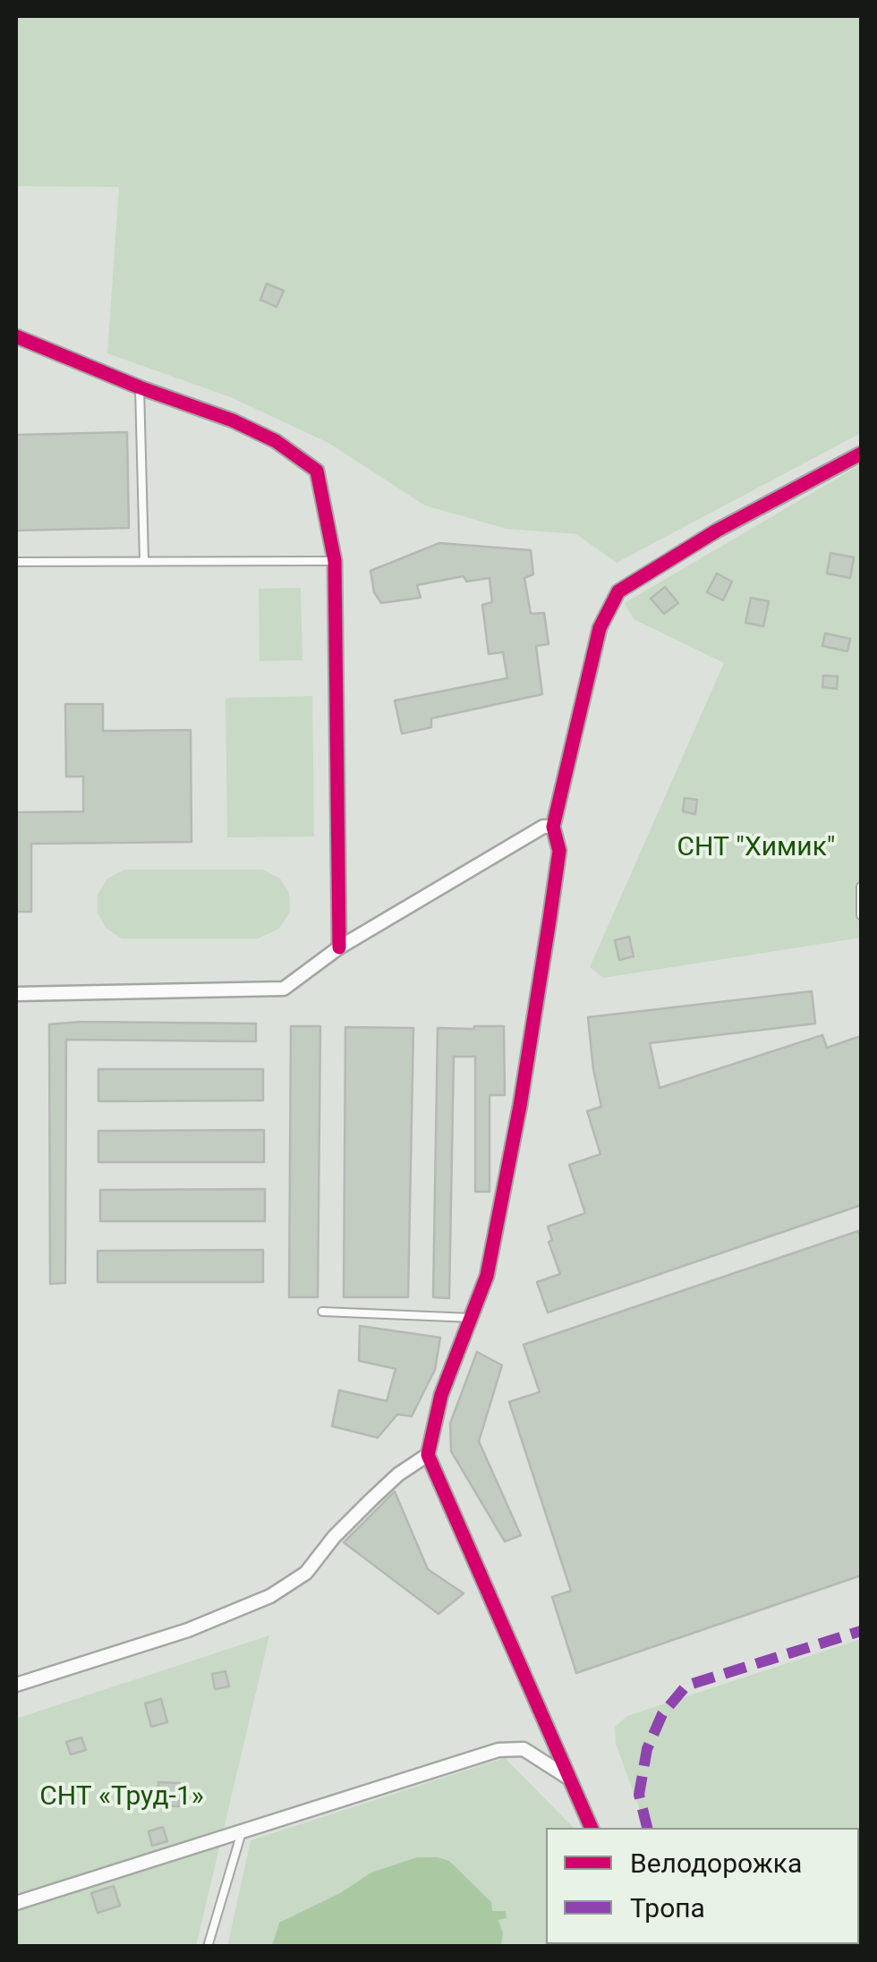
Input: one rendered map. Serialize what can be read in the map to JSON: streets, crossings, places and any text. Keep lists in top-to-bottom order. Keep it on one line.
{"parks":["СНТ \"Химик\"","СНТ «Труд-1»"],"legend":["Велодорожка","Тропа"]}
